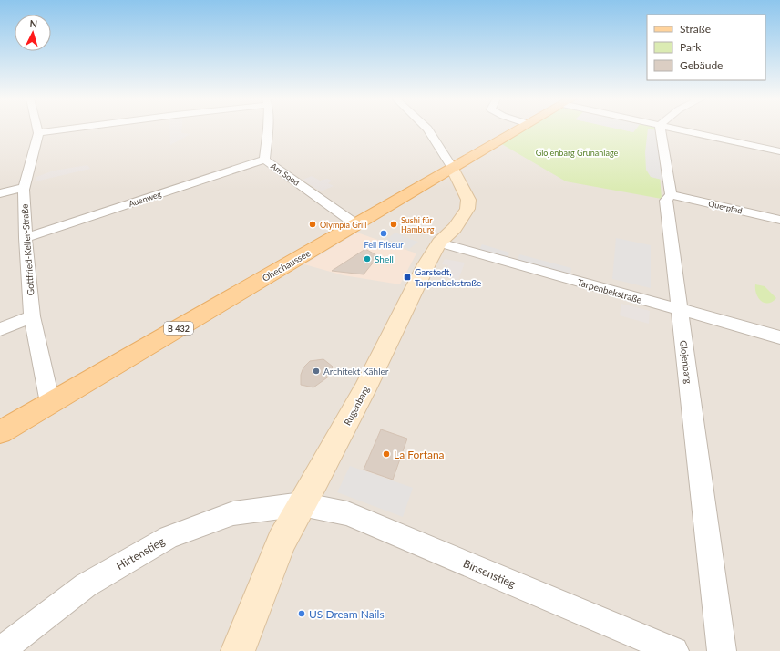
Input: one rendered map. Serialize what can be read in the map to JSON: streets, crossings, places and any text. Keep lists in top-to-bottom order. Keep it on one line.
{"streets":{"main road":["Ohechaussee","B 432"],"street":["Am Sood","Auenweg","Querpfad","Gottfried-Keller-Straße","Tarpenbekstraße","Glojenbarg","Rugenbarg","Hirtenstieg","Binsenstieg"]},"crossings":[["Am Sood","Auenweg"],["Am Sood","Ohechaussee"],["Auenweg","Gottfried-Keller-Straße"],["Querpfad","Glojenbarg"],["Gottfried-Keller-Straße","Ohechaussee"],["Ohechaussee","Rugenbarg"],["Tarpenbekstraße","Glojenbarg"],["Tarpenbekstraße","Rugenbarg"],["Rugenbarg","Hirtenstieg"],["Rugenbarg","Binsenstieg"],["Hirtenstieg","Binsenstieg"]],"parks":["Glojenbarg Grünanlage"],"places":{"other":["Olympia Grill","Sushi für Hamburg","Fell Friseur","Shell","Architekt Kähler","La Fortana","US Dream Nails"],"transit":["Garstedt, Tarpenbekstraße"]},"legend":["Straße","Park","Gebäude"],"north":"top"}
